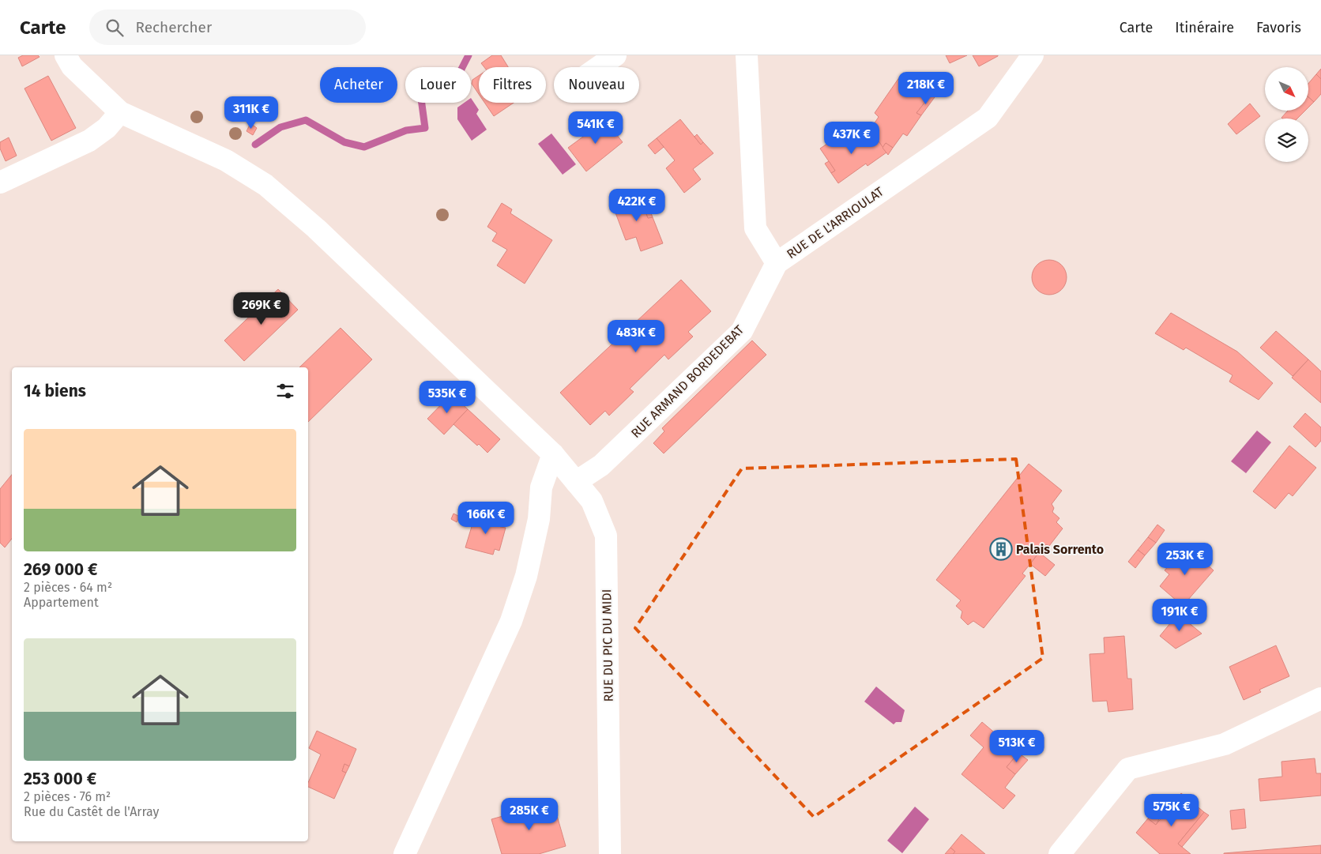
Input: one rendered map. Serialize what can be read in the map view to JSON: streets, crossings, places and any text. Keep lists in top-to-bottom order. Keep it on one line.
{"streets":{"street":["RUE DE L'ARRIOULAT","RUE ARMAND BORDEDEBAT","RUE DU PIC DU MIDI"]},"crossings":[["RUE DE L'ARRIOULAT","RUE ARMAND BORDEDEBAT"],["RUE ARMAND BORDEDEBAT","RUE DU PIC DU MIDI"]],"places":{"building":["Palais Sorrento"]},"north":"bottom right","page":{"header":"Carte","search":"Rechercher","nav":["Carte","Itinéraire","Favoris"],"chip":["Acheter","Louer","Filtres","Nouveau"],"price":["218K €","311K €","541K €","437K €","422K €","269K €","483K €","535K €","166K €","253K €","191K €","513K €","575K €","285K €"],"heading":"14 biens","list":[{"name":"269 000 €","note":"2 pièces · 64 m² · Appartement"},{"name":"253 000 €","note":"2 pièces · 76 m² · Rue du Castêt de l'Array"}]}}
